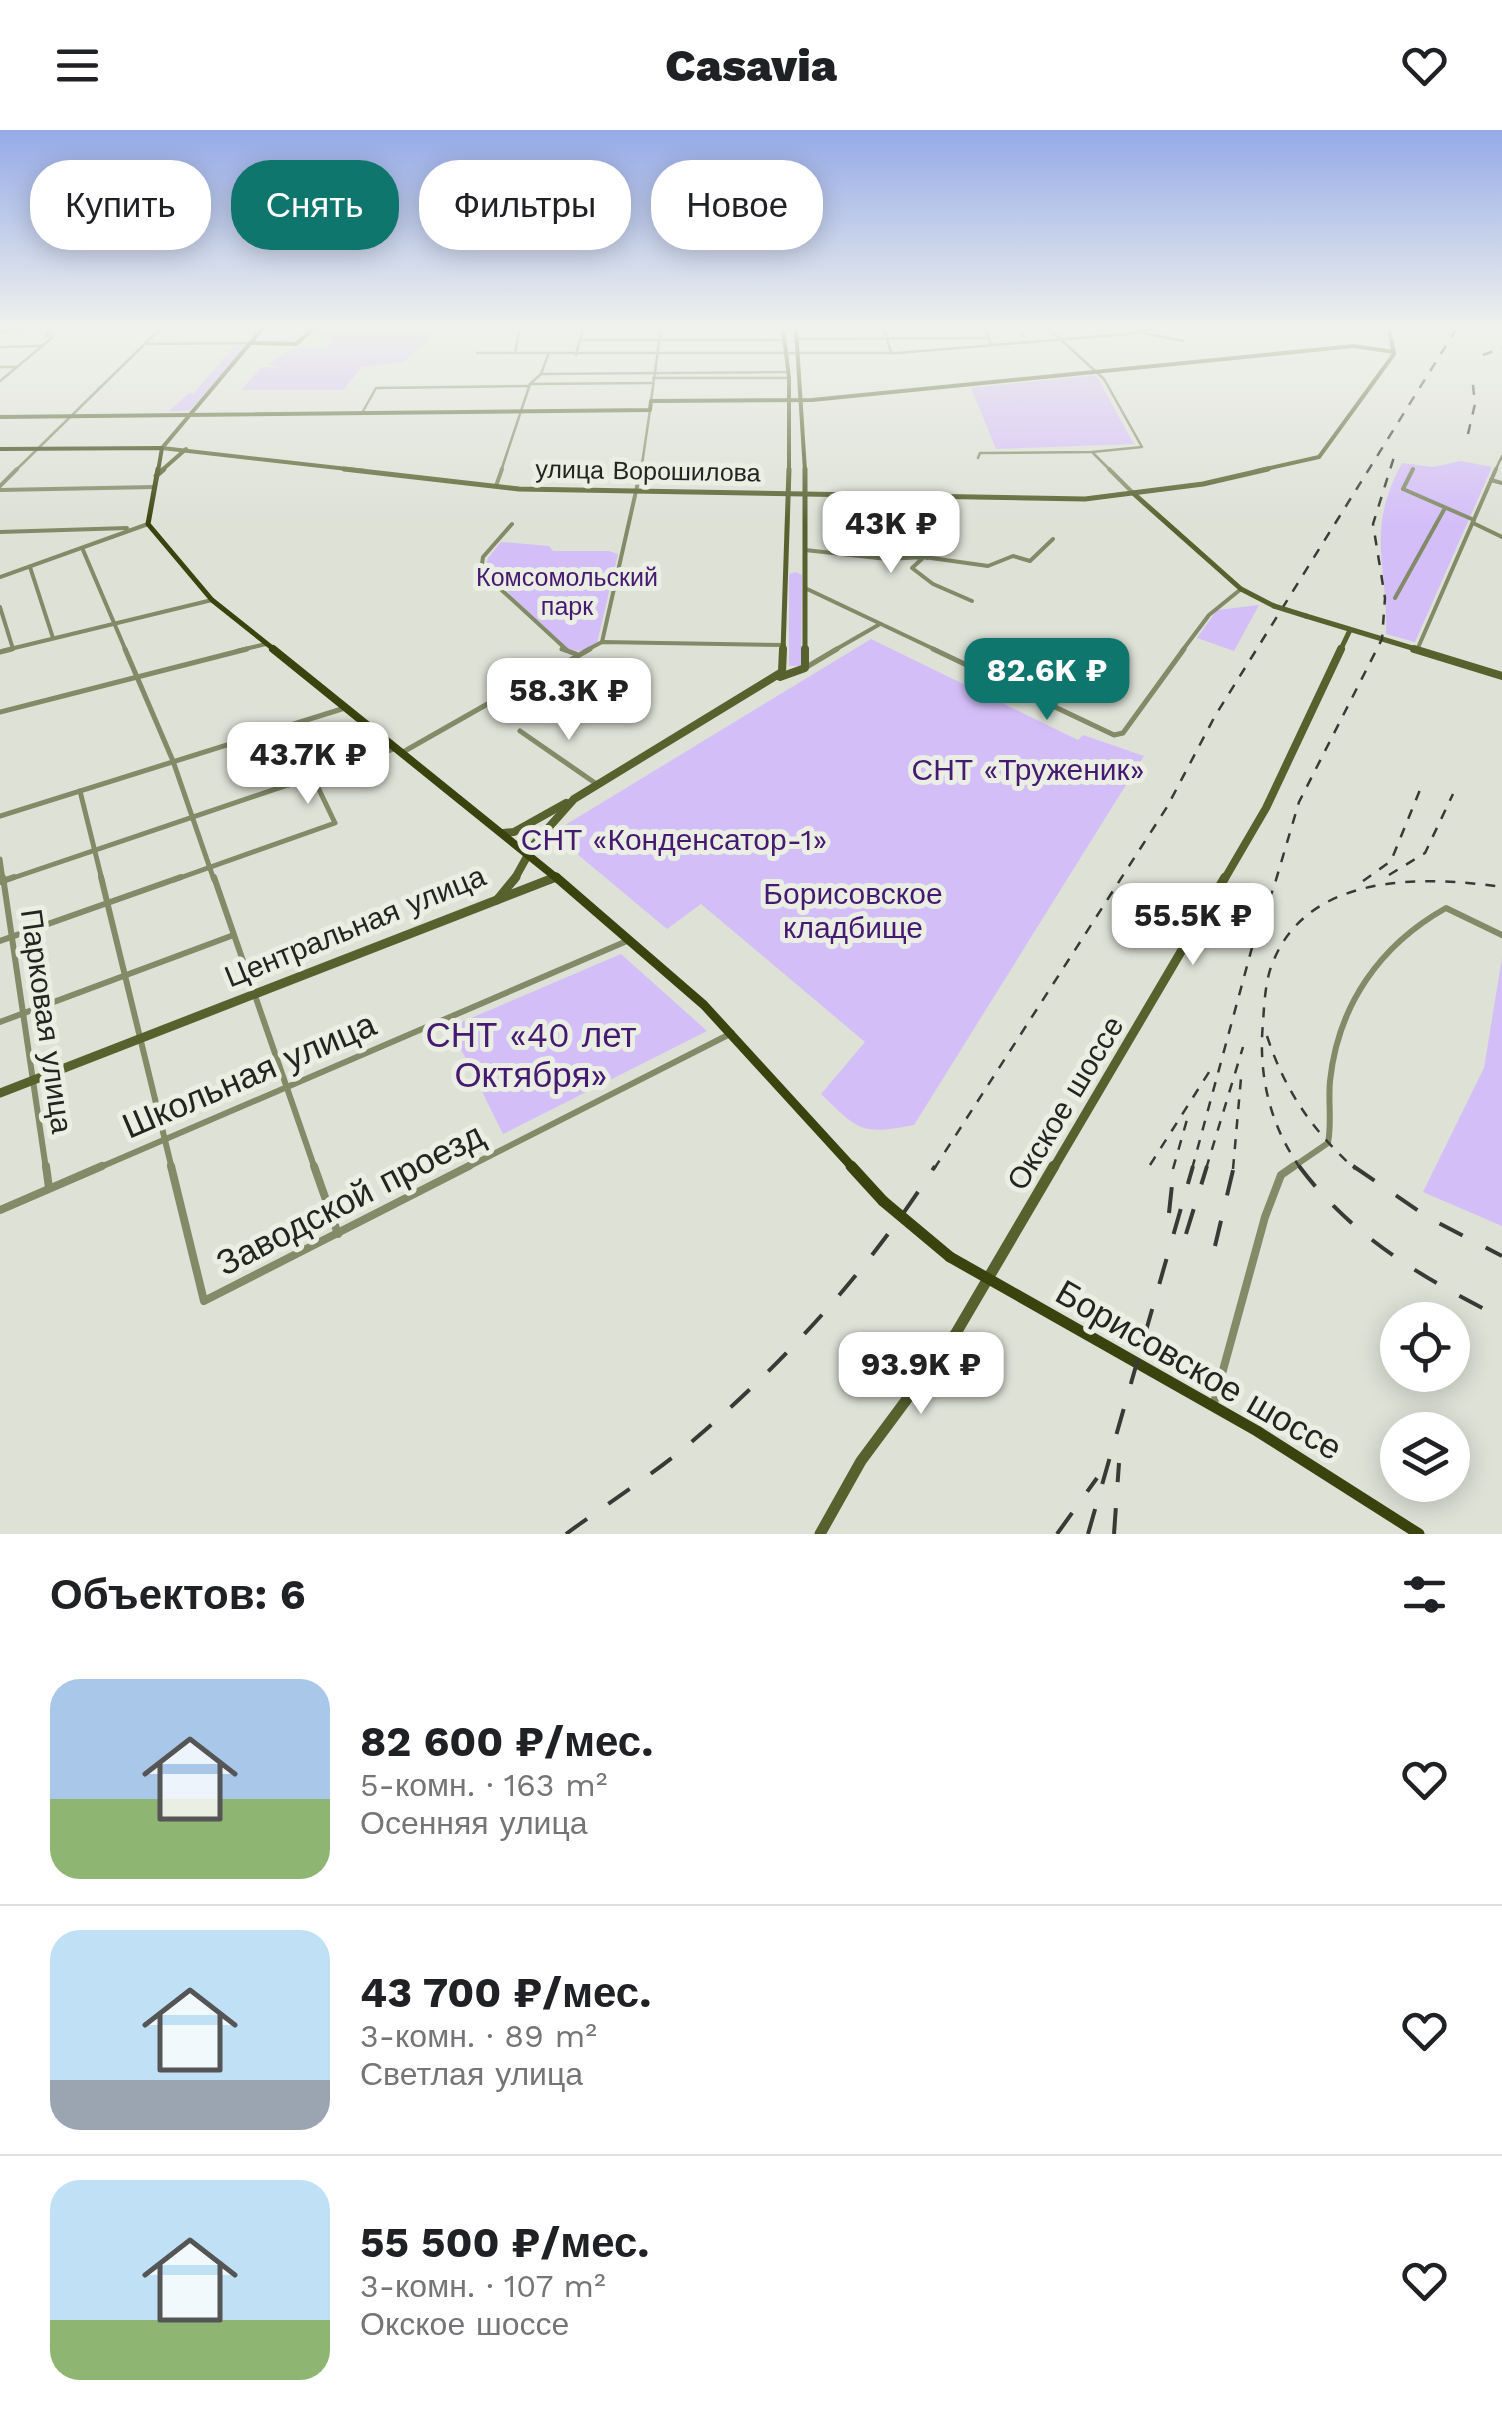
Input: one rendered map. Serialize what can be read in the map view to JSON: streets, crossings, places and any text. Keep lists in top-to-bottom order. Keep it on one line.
{"streets":{"main road":["улица Ворошилова","Борисовское шоссе"],"street":["Центральная улица","Парковая улица","Школьная улица","Окское шоссе","Заводской проезд"]},"crossings":[["Центральная улица","Парковая улица"],["Парковая улица","Школьная улица"],["Школьная улица","Заводской проезд"],["Окское шоссе","Борисовское шоссе"],["Заводской проезд","Борисовское шоссе"]],"parks":["Комсомольский парк","СНТ «Труженик»","СНТ «Конденсатор-1»","Борисовское кладбище","СНТ «40 лет Октября»"],"page":{"header":"Casavia","chip":["Купить","Снять","Фильтры","Новое"],"price":["43K ₽","82.6K ₽","58.3K ₽","43.7K ₽","55.5K ₽","93.9K ₽"],"heading":"Объектов: 6","list":[{"name":"82 600 ₽/мес.","note":"5-комн. · 163 m² · Осенняя улица"},{"name":"43 700 ₽/мес.","note":"3-комн. · 89 m² · Светлая улица"},{"name":"55 500 ₽/мес.","note":"3-комн. · 107 m² · Окское шоссе"}]}}
